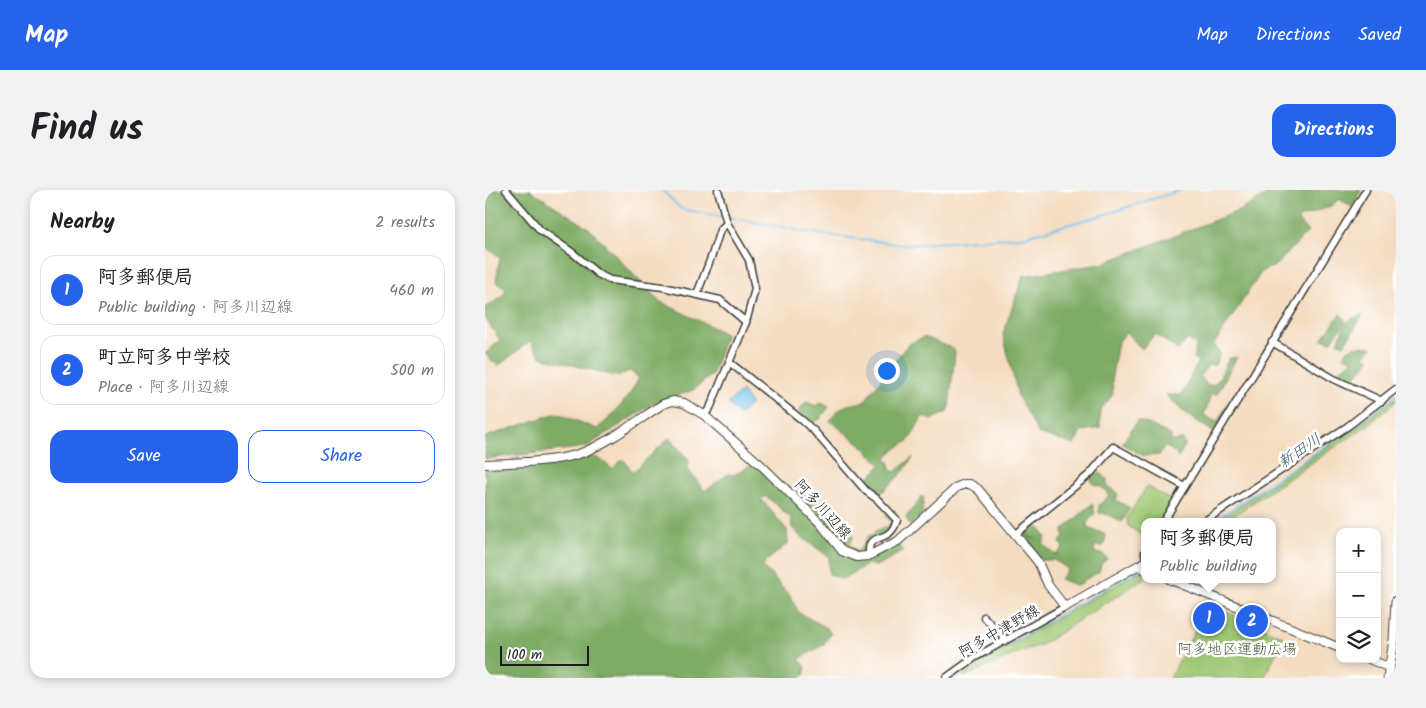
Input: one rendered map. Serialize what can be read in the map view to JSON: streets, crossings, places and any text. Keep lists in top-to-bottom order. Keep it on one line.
{"streets":{"main road":["阿多川辺線"],"street":["阿多中津野線"]},"water":["新田川"],"parks":["阿多地区運動広場"],"scale_bar":"100 m","page":{"header":"Map","nav":["Map","Directions","Saved"],"title":"Find us","buttons":["Directions",["Save","Share"]],"heading":["Nearby","2 results"],"list":[{"mark":"1","name":"阿多郵便局","note":"Public building · 阿多川辺線","value":"460 m"},{"mark":"2","name":"町立阿多中学校","note":"Place · 阿多川辺線","value":"500 m"}],"popup":["阿多郵便局","Public building"],"map_buttons":["+","−"],"pins":["1","2"],"scale":"100 m"}}
